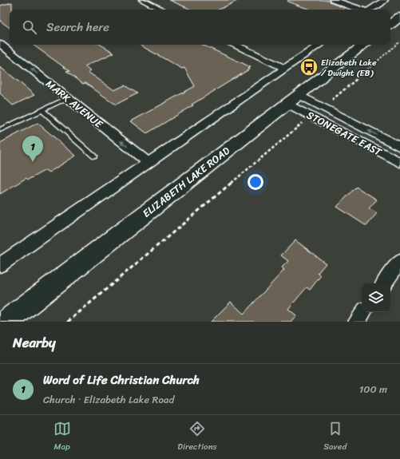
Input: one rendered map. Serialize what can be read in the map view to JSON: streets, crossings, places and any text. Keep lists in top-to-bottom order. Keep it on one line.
{"streets":{"main road":["ELIZABETH LAKE ROAD"],"street":["MARK AVENUE","STONEGATE EAST"]},"crossings":[["STONEGATE EAST","ELIZABETH LAKE ROAD"]],"one_way":["MARK AVENUE"],"places":{"bus stop":["Elizabeth Lake / Dwight (EB)"]},"page":{"search":"Search here","pins":"1","heading":"Nearby","list":[{"mark":"1","name":"Word of Life Christian Church","note":"Church · Elizabeth Lake Road","value":"100 m"}],"nav":["Map","Directions","Saved"]}}
